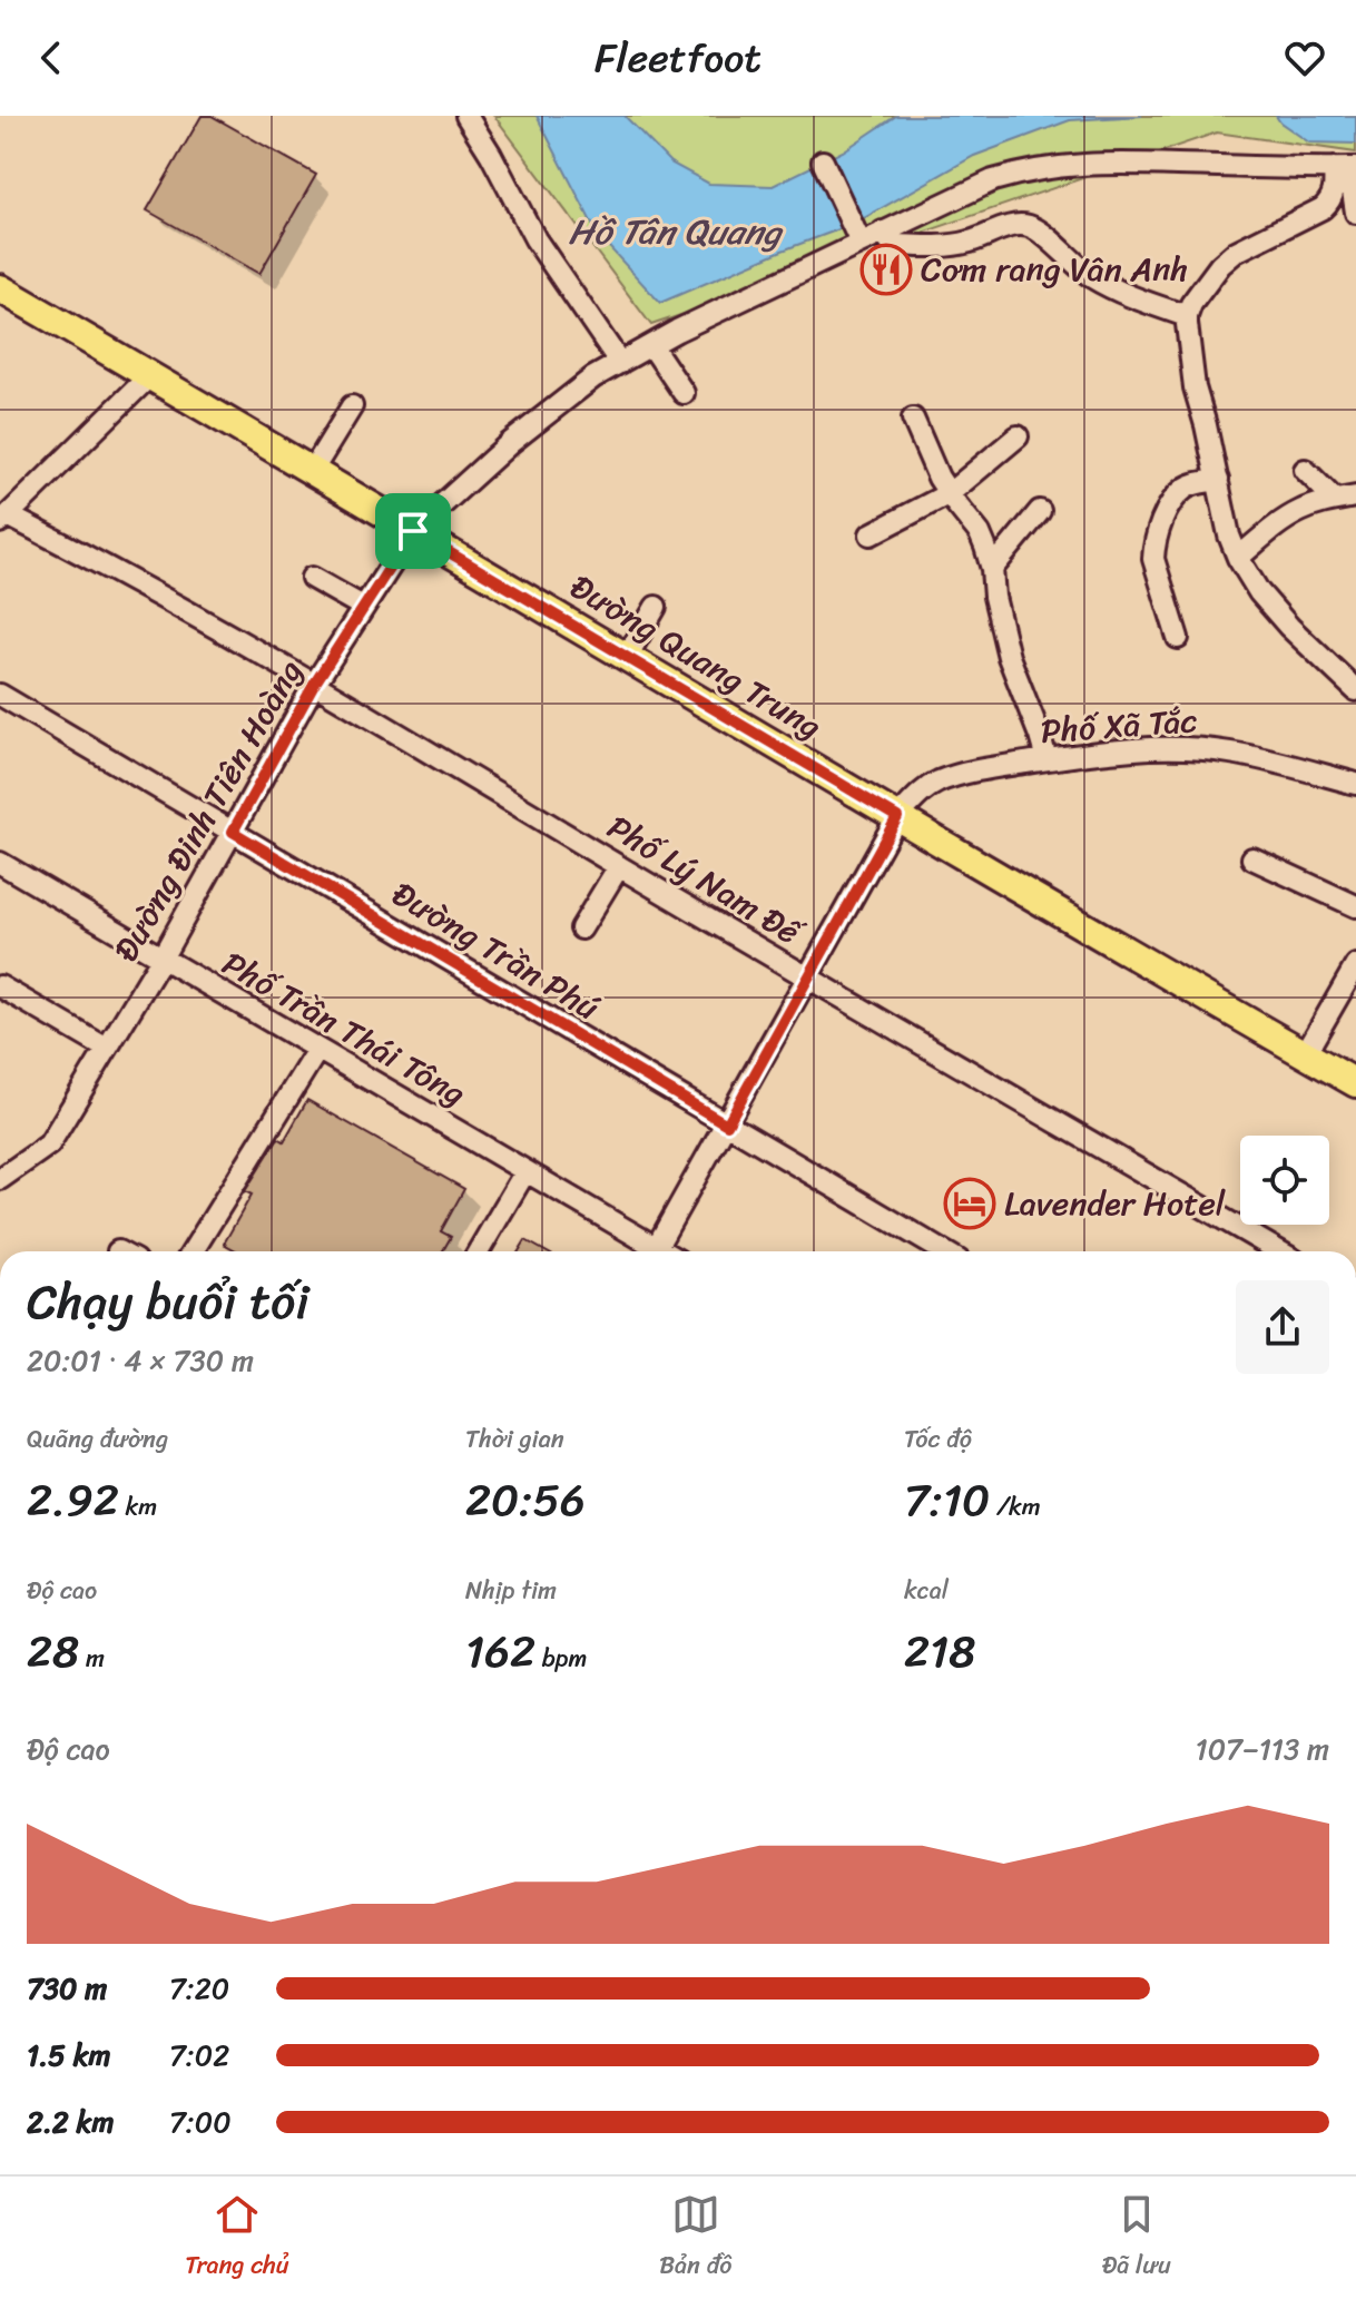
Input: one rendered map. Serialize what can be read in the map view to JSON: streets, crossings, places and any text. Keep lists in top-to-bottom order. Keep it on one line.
{"streets":{"main road":["Đường Quang Trung"],"street":["Phố Xã Tắc","Đường Đinh Tiên Hoàng","Phố Lý Nam Đế","Đường Trần Phú","Phố Trần Thái Tông"]},"crossings":[["Đường Quang Trung","Phố Xã Tắc"],["Đường Quang Trung","Đường Đinh Tiên Hoàng"],["Phố Xã Tắc","Phố Lý Nam Đế"],["Phố Xã Tắc","Đường Trần Phú"],["Đường Đinh Tiên Hoàng","Phố Lý Nam Đế"],["Đường Đinh Tiên Hoàng","Đường Trần Phú"],["Đường Đinh Tiên Hoàng","Phố Trần Thái Tông"]],"water":["Hồ Tân Quang"],"places":{"restaurant":["Cơm rang Vân Anh"],"hotel":["Lavender Hotel"]},"page":{"header":"Fleetfoot","heading":["Chạy buổi tối","20:01 · 4 × 730 m"],"stats":[["Quãng đường","2.92 km"],["Thời gian","20:56"],["Tốc độ","7:10 /km"],["Độ cao","28 m"],["Nhịp tim","162 bpm"],["kcal","218"]],"chart":["Độ cao","107–113 m"],"list":[{"name":"730 m","note":"7:20"},{"name":"1.5 km","note":"7:02"},{"name":"2.2 km","note":"7:00"}],"tabs":["Trang chủ","Bản đồ","Đã lưu"]}}
